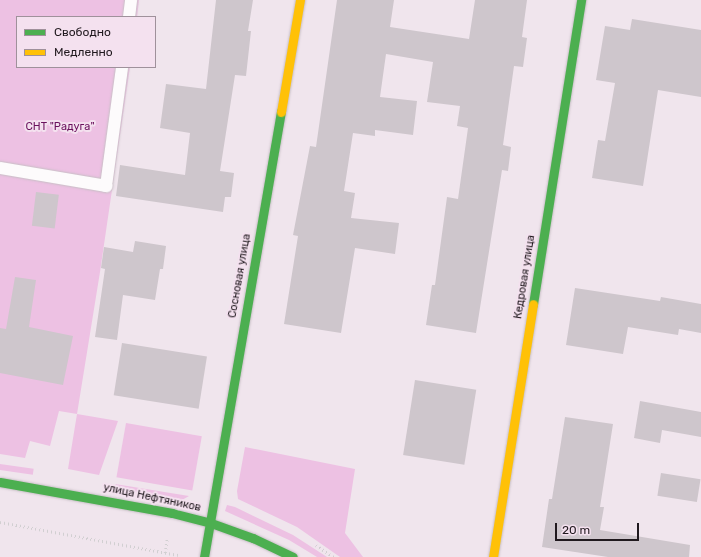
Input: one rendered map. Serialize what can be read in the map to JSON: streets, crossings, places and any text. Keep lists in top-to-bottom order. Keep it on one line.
{"streets":{"street":["Сосновая улица","Кедровая улица","улица Нефтяников"]},"crossings":[["Сосновая улица","улица Нефтяников"]],"parks":["СНТ \"Радуга\""],"legend":["Свободно","Медленно"],"scale_bar":"20 m"}
